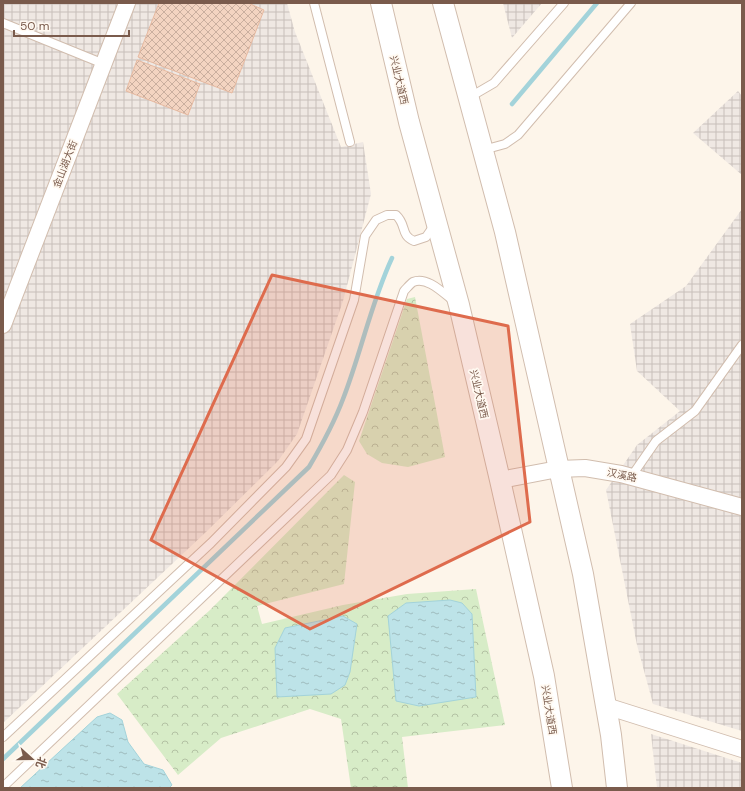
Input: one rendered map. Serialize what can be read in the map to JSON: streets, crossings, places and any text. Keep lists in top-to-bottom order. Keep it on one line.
{"streets":{"street":["兴业大道西","金山湖大街","汉溪路"]},"crossings":[["兴业大道西","汉溪路"]],"scale_bar":"50 m","north":"right"}
